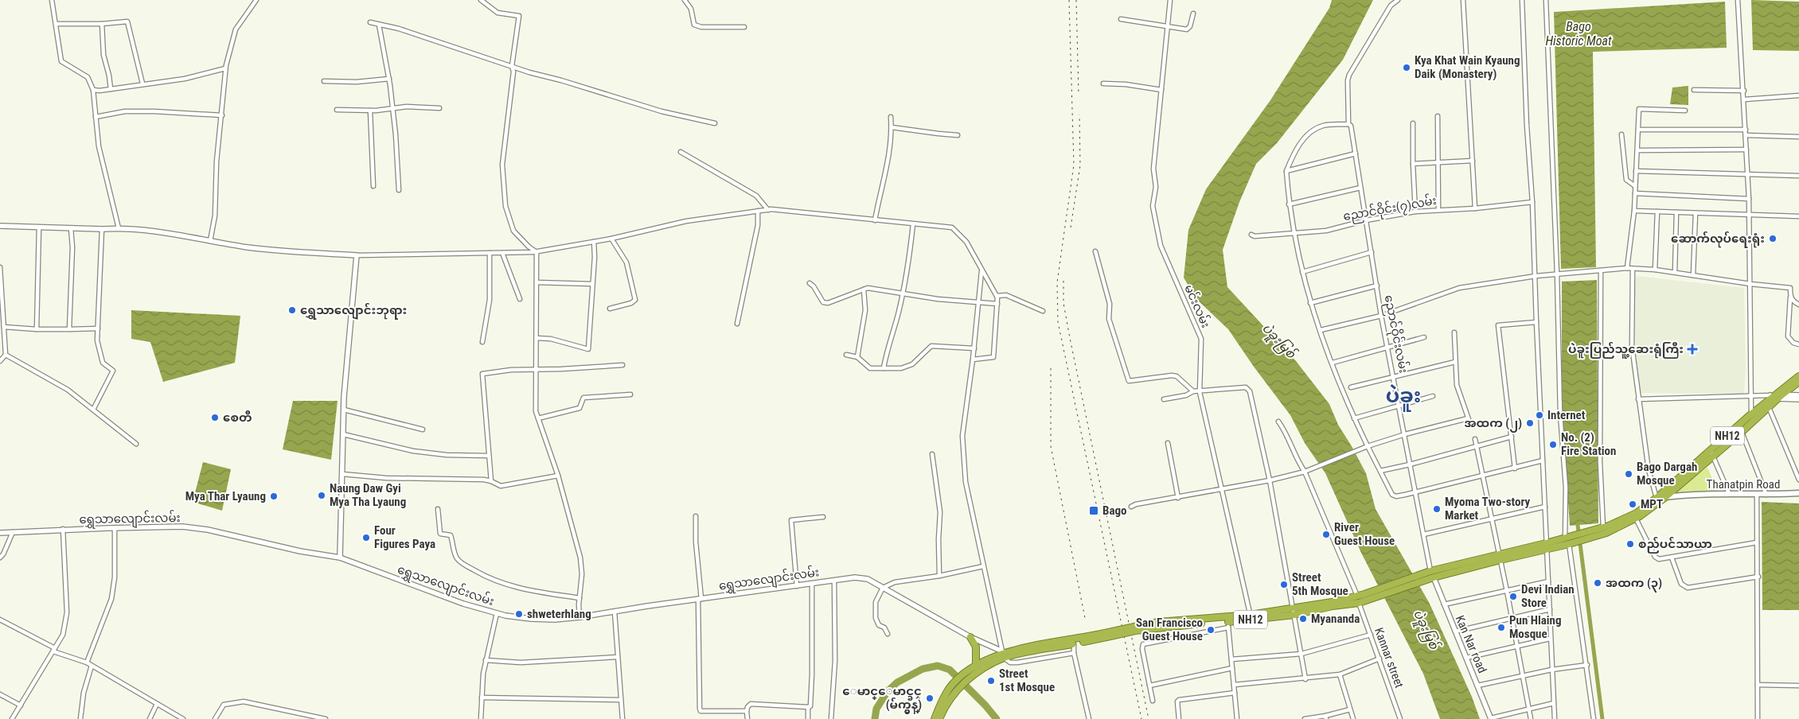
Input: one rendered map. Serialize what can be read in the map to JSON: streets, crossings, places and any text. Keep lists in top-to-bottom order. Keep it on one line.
{"streets":{"highway":["NH12"],"main road":["Thanatpin Road"],"street":["ညောင်ဝိုင်း(၇)လမ်း","မင်းလမ်း","ညောင်ဝိုင်းလမ်း","ရွှေသာလျောင်းလမ်း","Kan Nar road","Kannar street"]},"crossings":[["ညောင်ဝိုင်း(၇)လမ်း","ညောင်ဝိုင်းလမ်း"],["မင်းလမ်း","NH12"],["ညောင်ဝိုင်းလမ်း","NH12"],["NH12","Thanatpin Road"],["NH12","ရွှေသာလျောင်းလမ်း"],["NH12","Kan Nar road"],["NH12","Kannar street"]],"districts":["ပဲခူး"],"water":["Bago Historic Moat","ပဲခူးမြစ်"],"places":{"other":["Kya Khat Wain Kyaung Daik (Monastery)","ဆောက်လုပ်ရေးရုံး","ရွှေသာလျောင်းဘုရား","Internet","စေတီ","အထက (၂)","No. (2) Fire Station","Bago Dargah Mosque","Naung Daw Gyi Mya Tha Lyaung","Mya Thar Lyaung","MPT","Myoma Two-story Market","River Guest House","Four Figures Paya","စည်ပင်သာယာ","အထက (၃)","Street 5th Mosque","Devi Indian Store","shweterhlang","Myananda","Pun Hlaing Mosque","San Francisco Guest House","Street 1st Mosque","ေမာင္ေမာင္ခင္ (မ်က္မွန္)"],"health":["ပဲခူးပြည်သူ့ဆေးရုံကြီး"],"transit":["Bago"]}}
